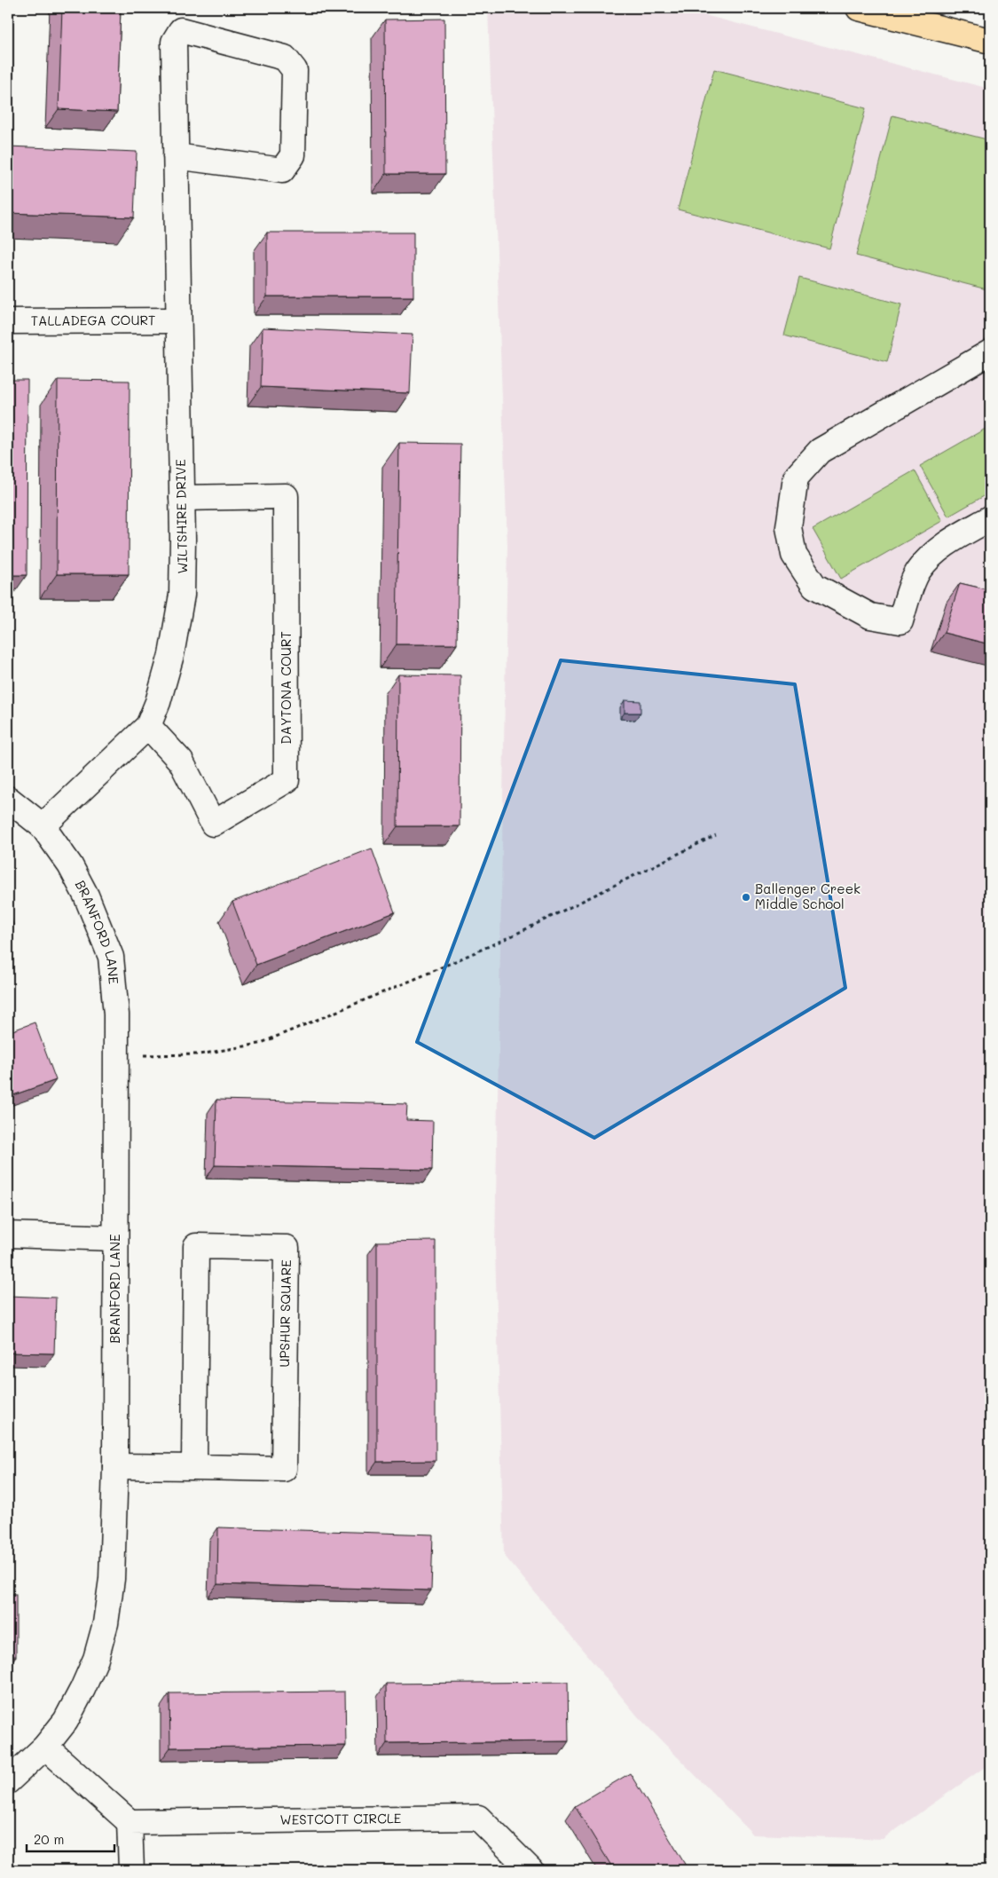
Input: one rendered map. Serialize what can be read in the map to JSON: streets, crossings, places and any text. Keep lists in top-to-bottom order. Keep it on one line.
{"streets":{"street":["TALLADEGA COURT","WILTSHIRE DRIVE","DAYTONA COURT","BRANFORD LANE","UPSHUR SQUARE","WESTCOTT CIRCLE"]},"crossings":[["TALLADEGA COURT","WILTSHIRE DRIVE"],["WILTSHIRE DRIVE","DAYTONA COURT"],["WILTSHIRE DRIVE","BRANFORD LANE"],["BRANFORD LANE","UPSHUR SQUARE"]],"places":["Ballenger Creek Middle School"],"scale_bar":"20 m"}
